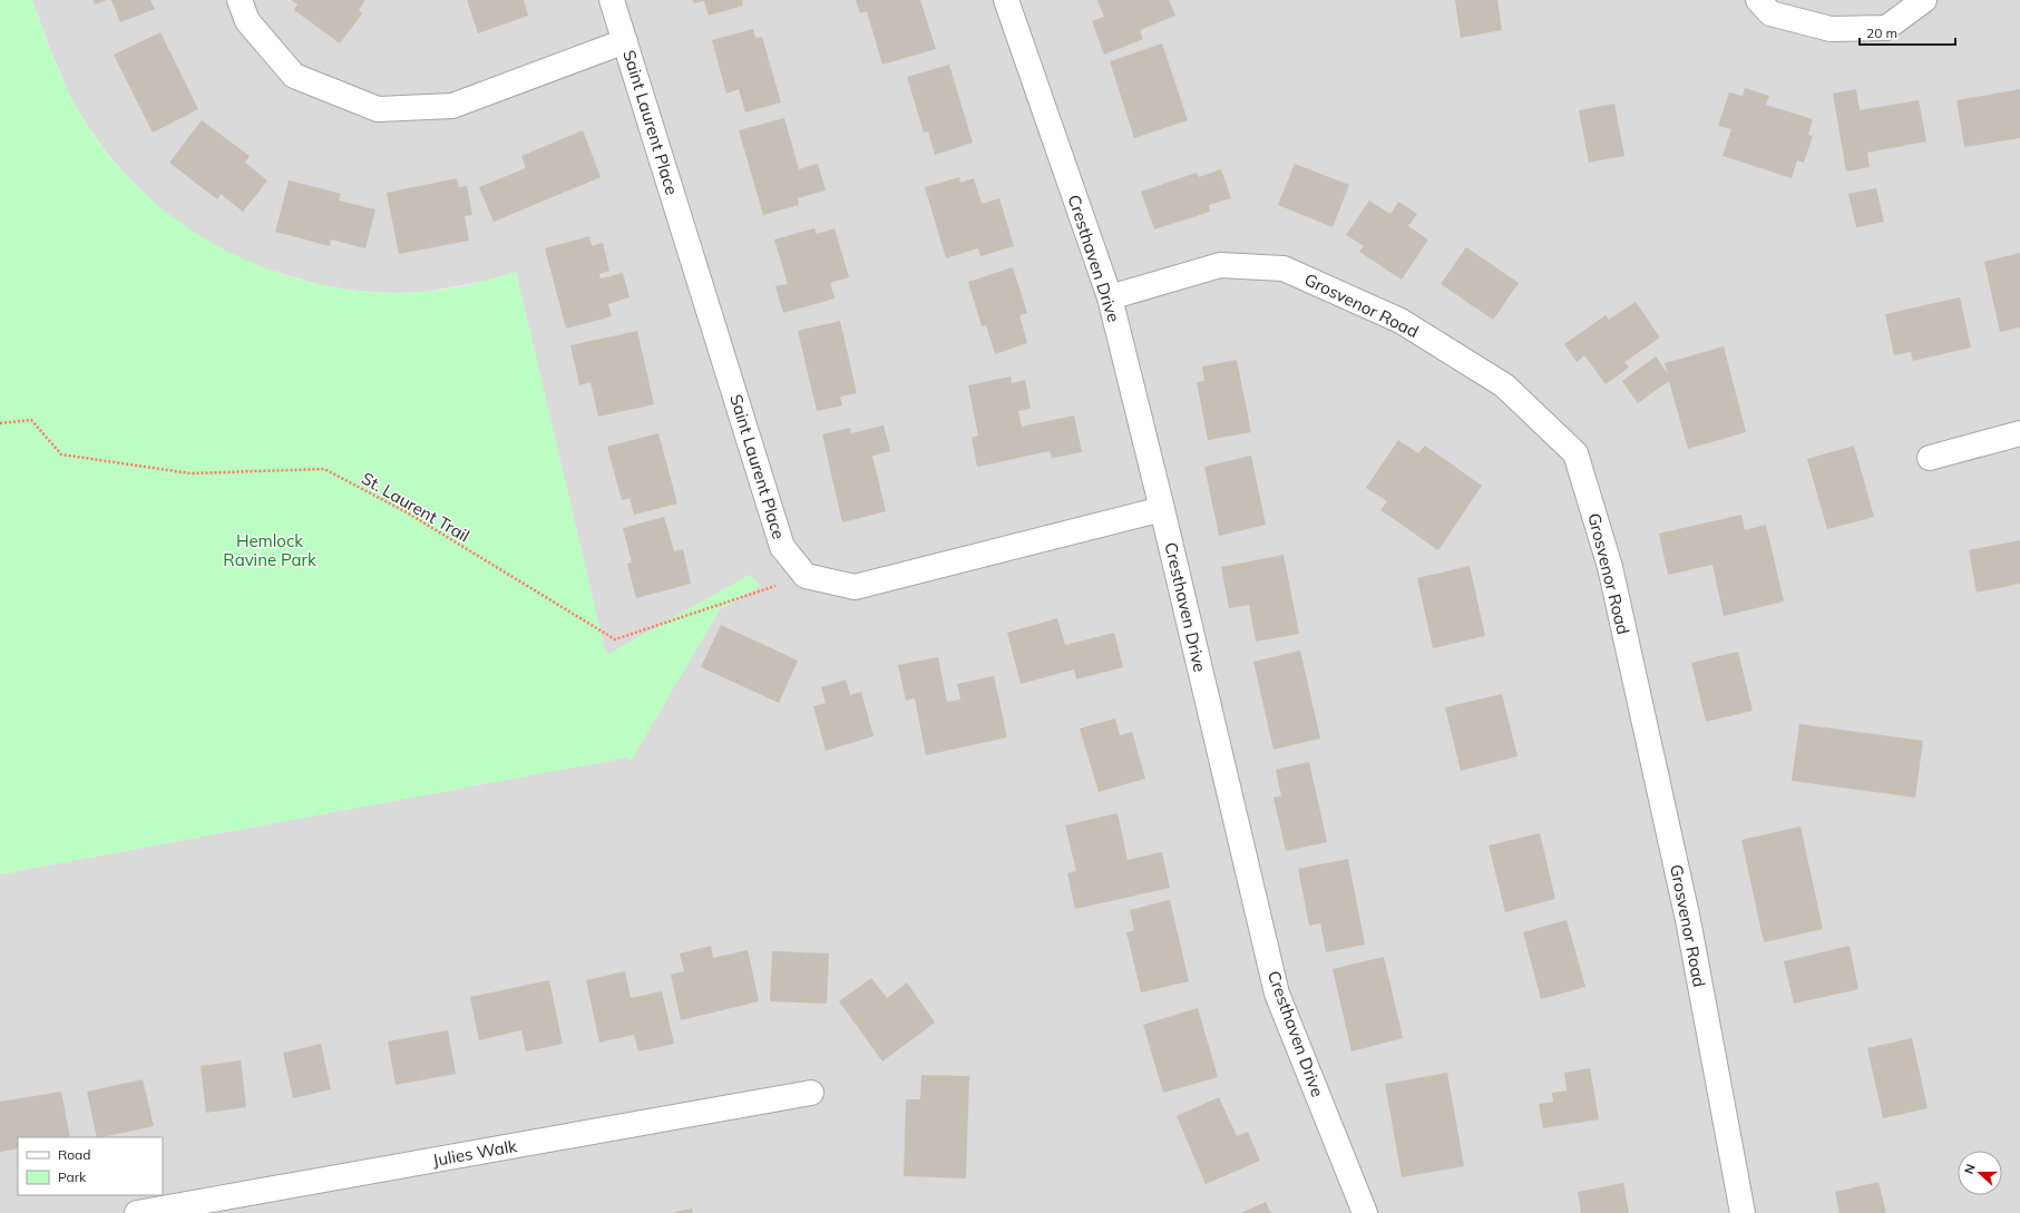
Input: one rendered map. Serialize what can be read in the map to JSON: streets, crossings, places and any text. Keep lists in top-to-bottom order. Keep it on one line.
{"streets":{"street":["Saint Laurent Place","Cresthaven Drive","Grosvenor Road","Julies Walk"],"path":["St. Laurent Trail"]},"crossings":[["Saint Laurent Place","St. Laurent Trail"],["Cresthaven Drive","Grosvenor Road"]],"parks":["Hemlock Ravine Park"],"legend":["Road","Park"],"scale_bar":"20 m","north":"left"}
